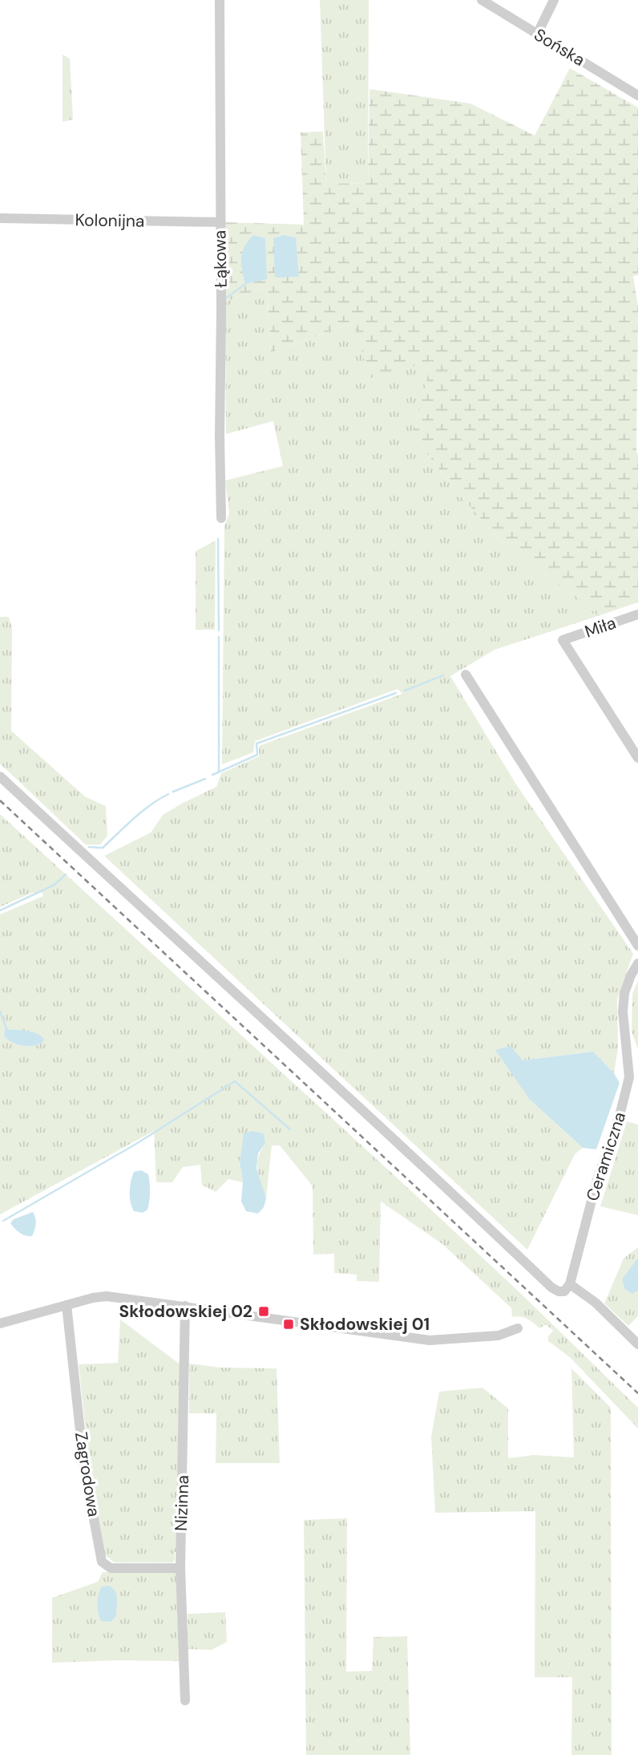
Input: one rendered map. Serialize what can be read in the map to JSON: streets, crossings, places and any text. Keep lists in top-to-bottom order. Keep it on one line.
{"streets":{"street":["Sońska","Kolonijna","Łąkowa","Miła","Ceramiczna","Zagrodowa","Nizinna"]},"crossings":[["Kolonijna","Łąkowa"],["Zagrodowa","Nizinna"]],"places":{"transit":["Skłodowskiej 02","Skłodowskiej 01"]}}
